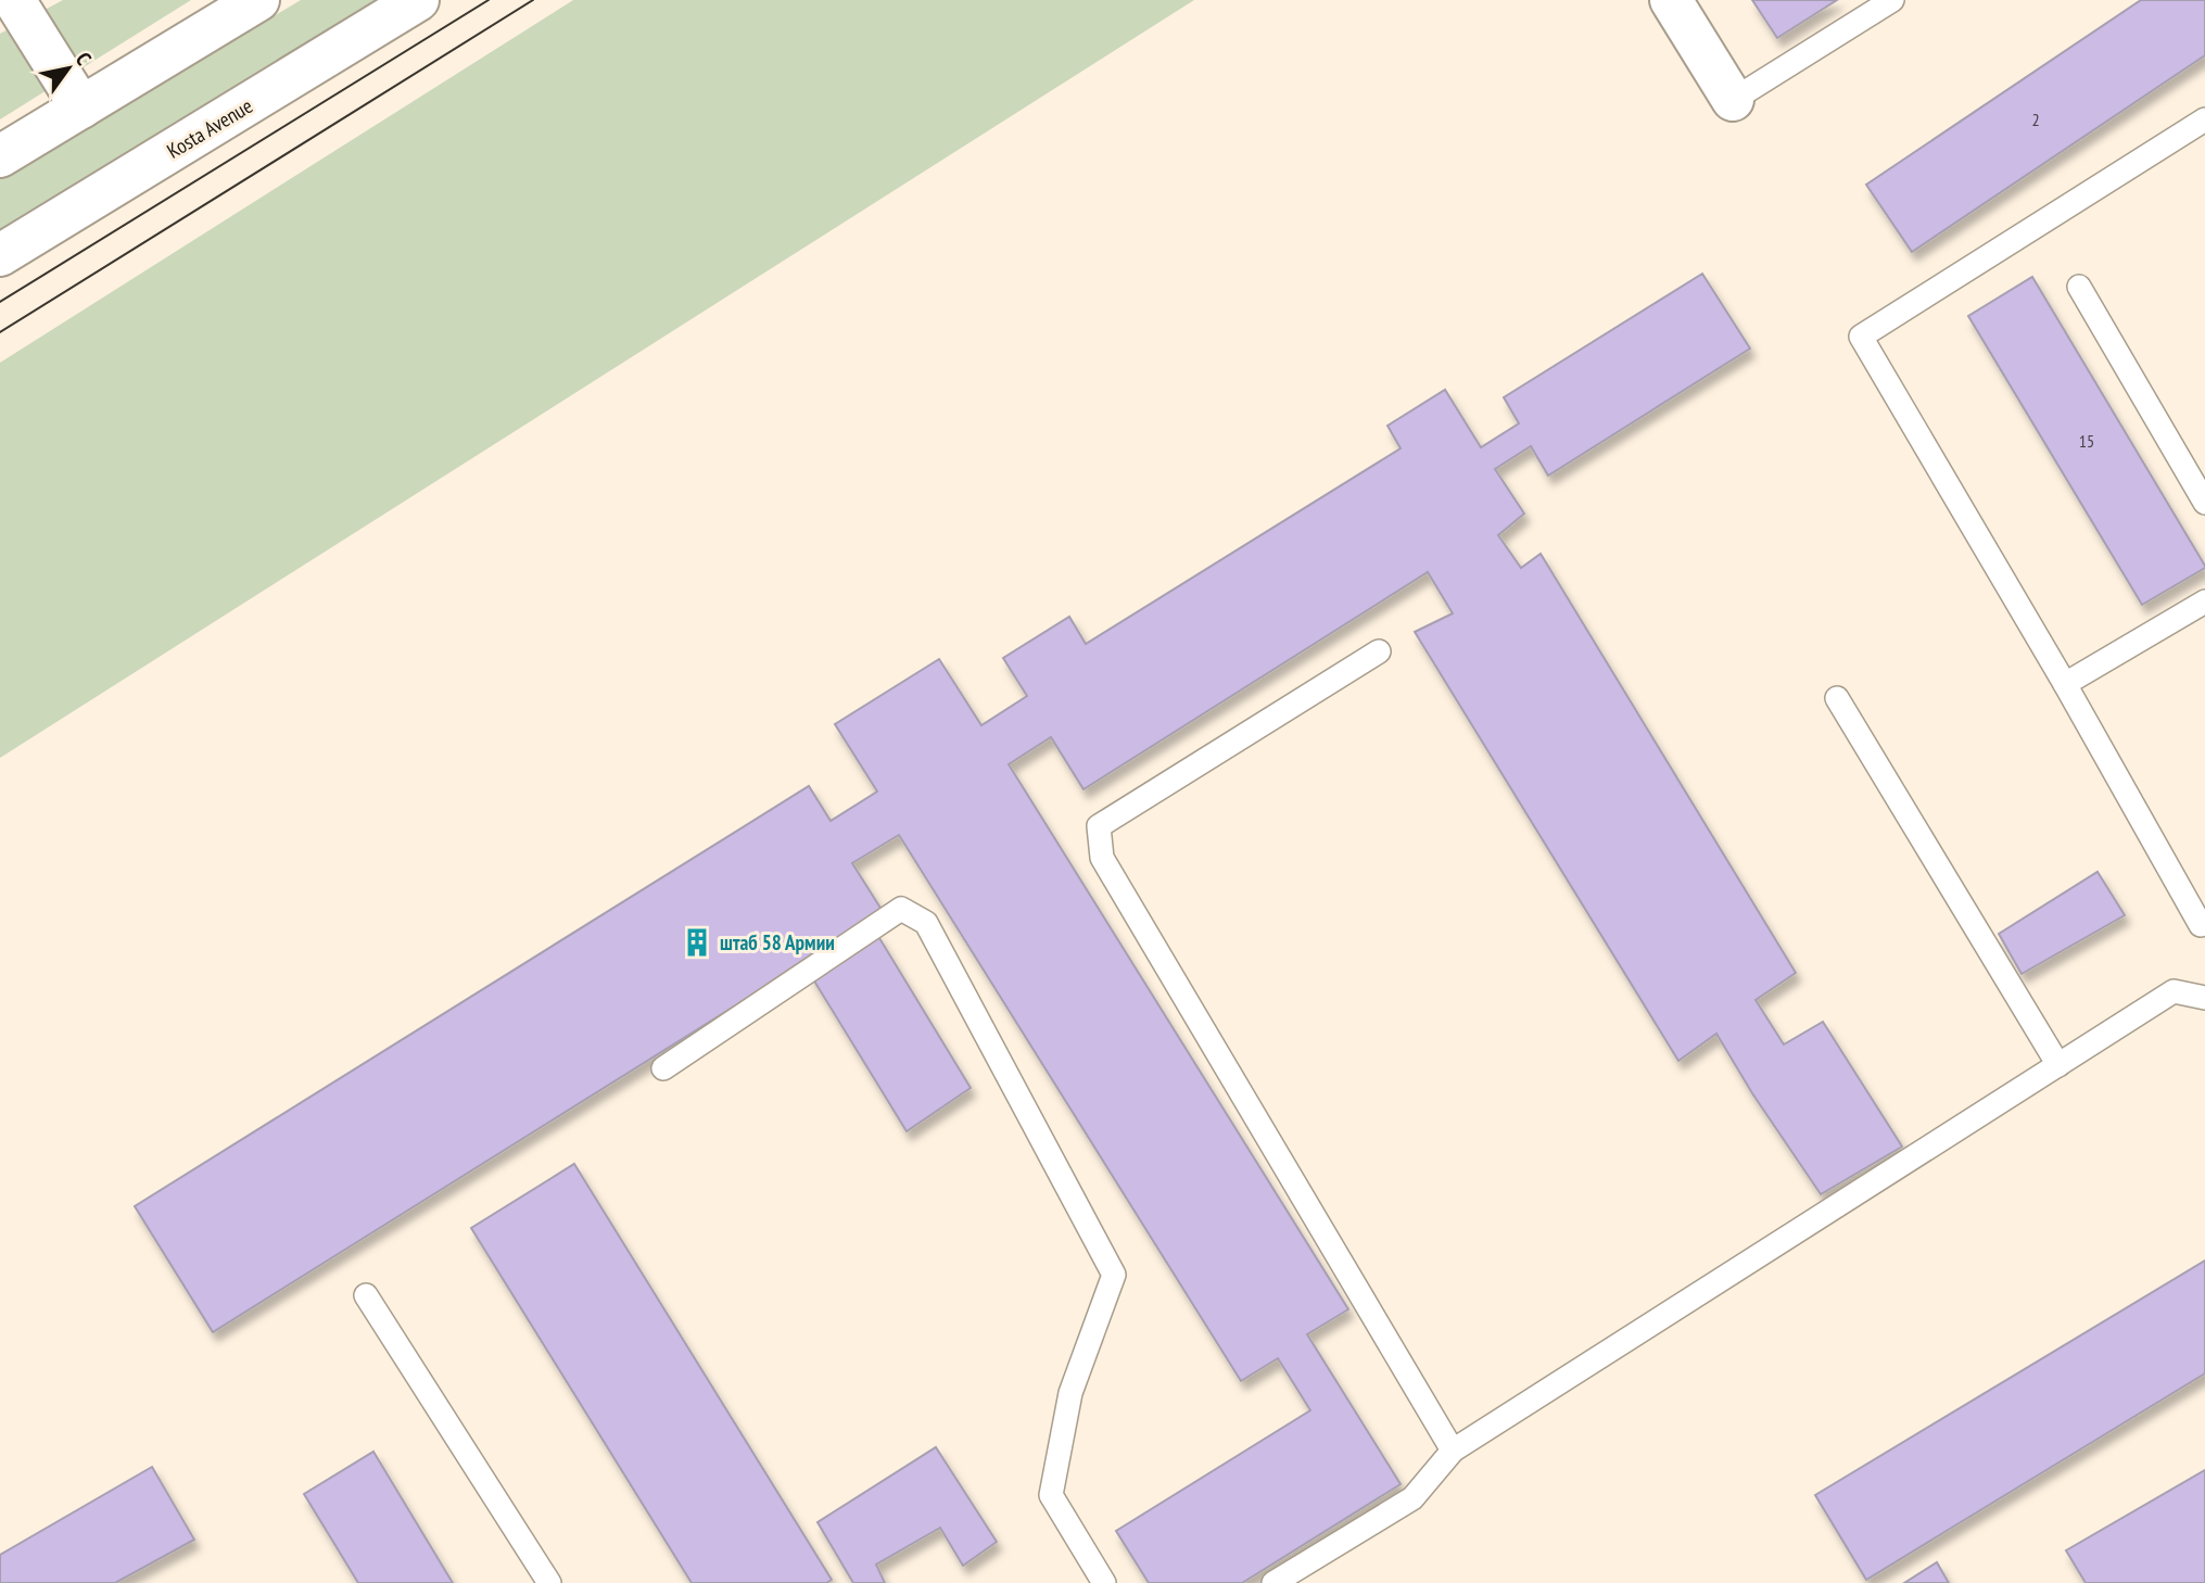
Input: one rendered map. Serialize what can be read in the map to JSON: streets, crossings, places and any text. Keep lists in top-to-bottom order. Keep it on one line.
{"streets":{"main road":["Kosta Avenue"]},"places":{"building":["штаб 58 Армии"]},"house_numbers":["2","15"],"north":"top right"}
